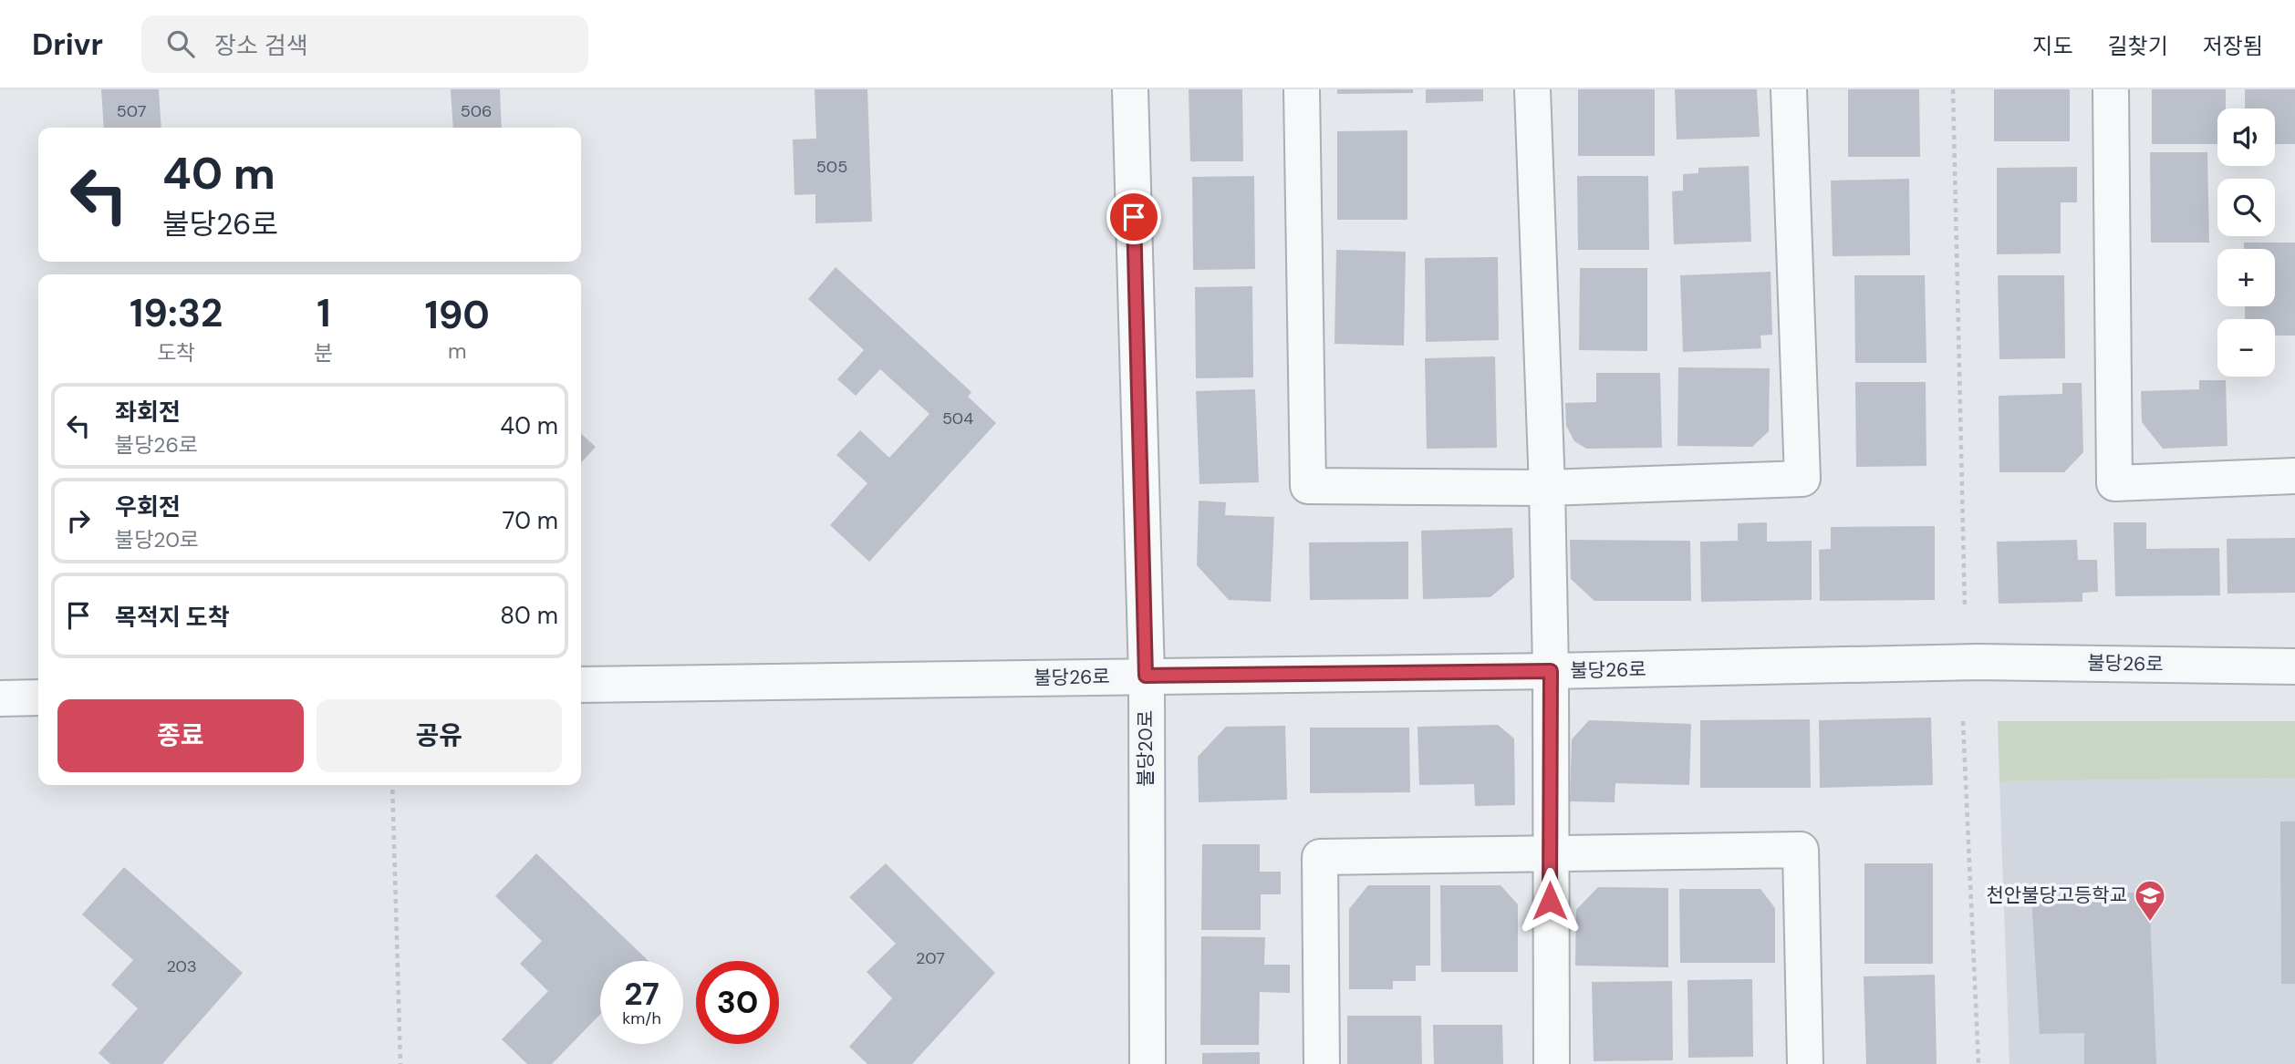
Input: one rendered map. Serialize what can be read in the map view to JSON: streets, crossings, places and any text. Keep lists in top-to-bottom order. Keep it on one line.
{"streets":{"street":["불당26로","불당20로"]},"crossings":[["불당26로","불당20로"]],"places":{"school or university":["천안불당고등학교"]},"house_numbers":["507","506","505","504","207","203"],"page":{"header":"Drivr","search":"장소 검색","nav":["지도","길찾기","저장됨"],"map_buttons":["+","−"],"turn":["40 m","불당26로"],"eta":["19:32","도착","1","분","190","m"],"list":[{"name":"좌회전","note":"불당26로","value":"40 m"},{"name":"우회전","note":"불당20로","value":"70 m"},{"name":"목적지 도착","value":"80 m"}],"buttons":["종료","공유"],"speed":"27 km/h","limit":"30"}}
